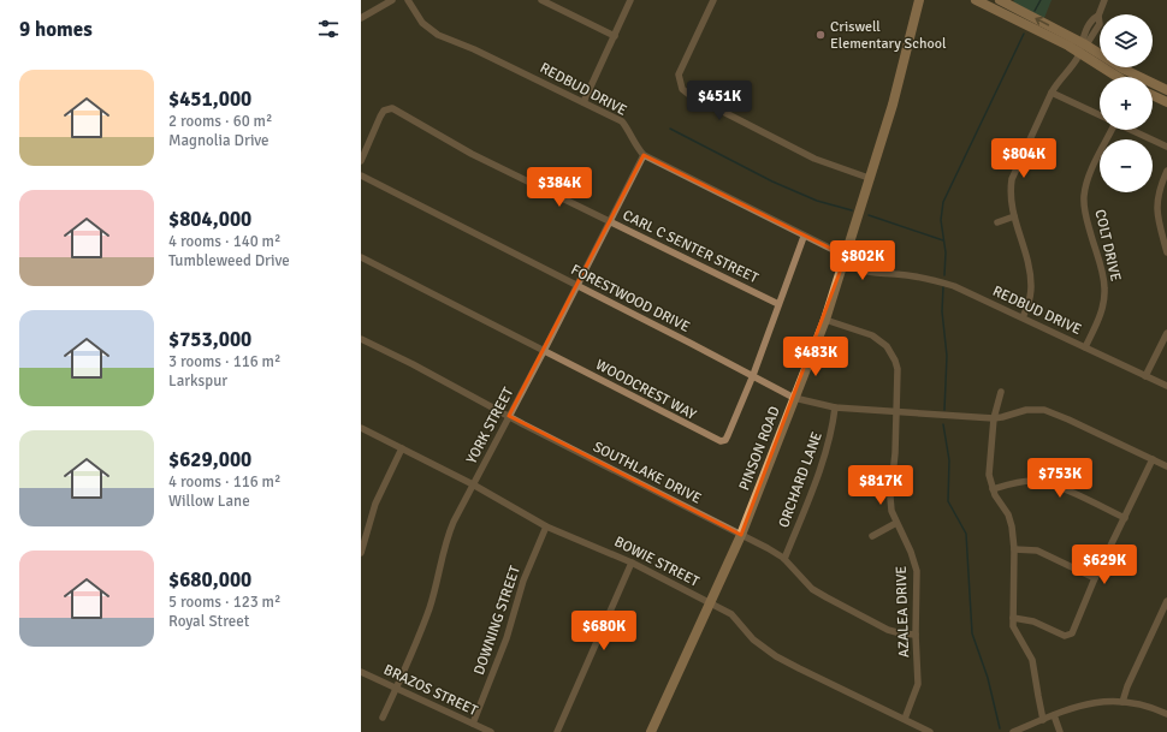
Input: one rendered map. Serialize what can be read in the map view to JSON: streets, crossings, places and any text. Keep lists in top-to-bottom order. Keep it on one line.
{"streets":{"main road":["PINSON ROAD"],"street":["REDBUD DRIVE","COLT DRIVE","CARL C SENTER STREET","FORESTWOOD DRIVE","WOODCREST WAY","YORK STREET","SOUTHLAKE DRIVE","ORCHARD LANE","BOWIE STREET","AZALEA DRIVE","DOWNING STREET","BRAZOS STREET"]},"crossings":[["REDBUD DRIVE","COLT DRIVE"],["REDBUD DRIVE","WOODCREST WAY"],["REDBUD DRIVE","YORK STREET"],["REDBUD DRIVE","PINSON ROAD"],["CARL C SENTER STREET","WOODCREST WAY"],["CARL C SENTER STREET","YORK STREET"],["FORESTWOOD DRIVE","WOODCREST WAY"],["FORESTWOOD DRIVE","YORK STREET"],["FORESTWOOD DRIVE","PINSON ROAD"],["FORESTWOOD DRIVE","ORCHARD LANE"],["FORESTWOOD DRIVE","AZALEA DRIVE"],["WOODCREST WAY","YORK STREET"],["YORK STREET","SOUTHLAKE DRIVE"],["YORK STREET","BOWIE STREET"],["YORK STREET","BRAZOS STREET"],["PINSON ROAD","SOUTHLAKE DRIVE"],["PINSON ROAD","BOWIE STREET"],["PINSON ROAD","AZALEA DRIVE"],["SOUTHLAKE DRIVE","ORCHARD LANE"],["SOUTHLAKE DRIVE","AZALEA DRIVE"],["BOWIE STREET","AZALEA DRIVE"],["BOWIE STREET","DOWNING STREET"],["DOWNING STREET","BRAZOS STREET"]],"places":["Criswell Elementary School"],"page":{"heading":"9 homes","map_buttons":["+","−"],"list":[{"name":"$451,000","note":"2 rooms · 60 m² · Magnolia Drive"},{"name":"$804,000","note":"4 rooms · 140 m² · Tumbleweed Drive"},{"name":"$753,000","note":"3 rooms · 116 m² · Larkspur"},{"name":"$629,000","note":"4 rooms · 116 m² · Willow Lane"},{"name":"$680,000","note":"5 rooms · 123 m² · Royal Street"}],"price":["$451K","$804K","$384K","$802K","$483K","$753K","$817K","$629K","$680K"]}}
